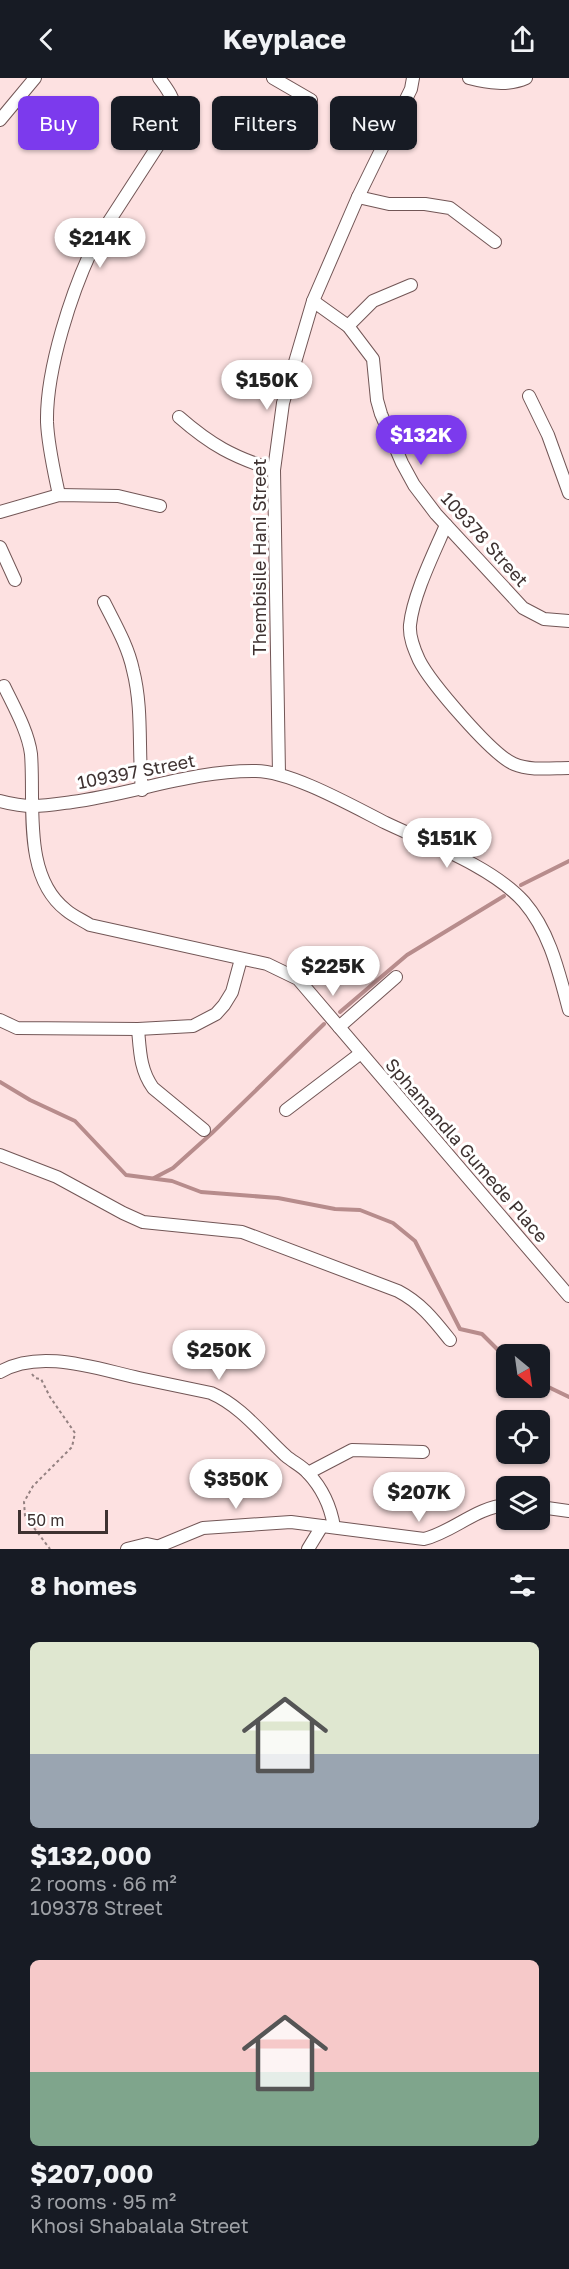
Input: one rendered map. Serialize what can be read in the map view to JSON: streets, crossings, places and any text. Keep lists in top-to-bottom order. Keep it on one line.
{"streets":{"street":["109378 Street","Thembisile Hani Street","109397 Street","Sphamandla Gumede Place"]},"crossings":[["109378 Street","Thembisile Hani Street"],["Thembisile Hani Street","109397 Street"],["109397 Street","Sphamandla Gumede Place"]],"scale_bar":"50 m","north":"bottom right","page":{"header":"Keyplace","chip":["Buy","Rent","Filters","New"],"price":["$214K","$150K","$132K","$151K","$225K","$250K","$350K","$207K"],"scale":"50 m","heading":"8 homes","list":[{"name":"$132,000","note":"2 rooms · 66 m² · 109378 Street"},{"name":"$207,000","note":"3 rooms · 95 m² · Khosi Shabalala Street"}]}}
